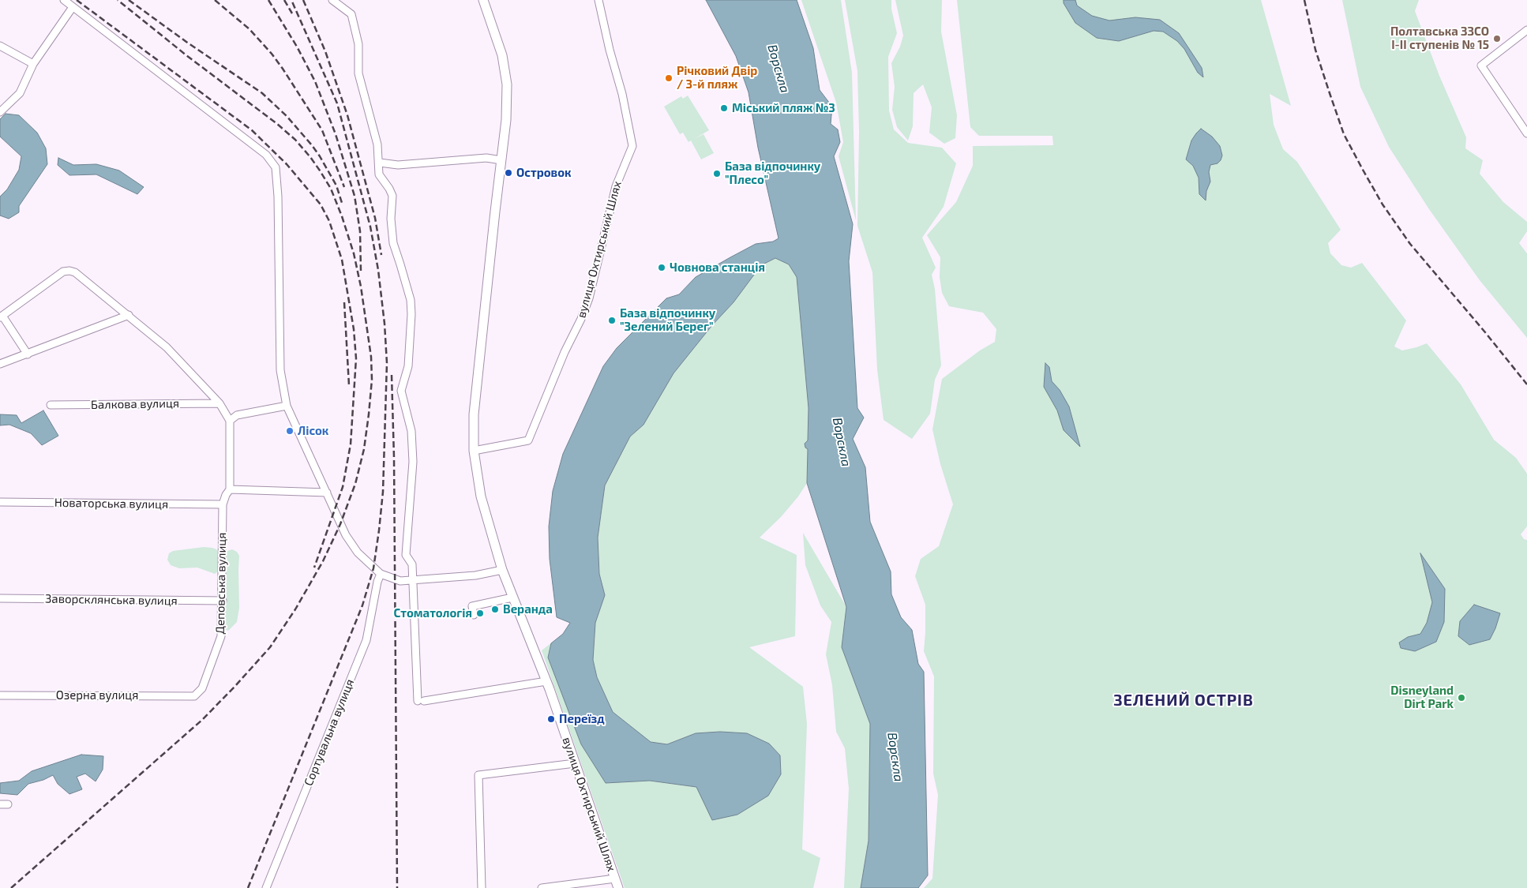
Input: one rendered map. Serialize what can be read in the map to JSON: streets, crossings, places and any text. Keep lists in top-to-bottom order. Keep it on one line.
{"streets":{"main road":["вулиця Охтирський Шлях"],"street":["Балкова вулиця","Новаторська вулиця","Деповська вулиця","Заворсклянська вулиця","Озерна вулиця","Сортувальна вулиця"]},"crossings":[["Новаторська вулиця","Деповська вулиця"],["Деповська вулиця","Заворсклянська вулиця"],["Деповська вулиця","Озерна вулиця"]],"districts":["ЗЕЛЕНИЙ ОСТРІВ"],"water":["Ворскла"],"places":["Полтавська ЗЗСО І-ІІ ступенів № 15","Річковий Двір / 3-й пляж","Міський пляж №3","Островок","База відпочинку \"Плесо\"","Човнова станція","База відпочинку \"Зелений Берег\"","Лісок","Веранда","Стоматологія","Disneyland Dirt Park","Переїзд"]}
